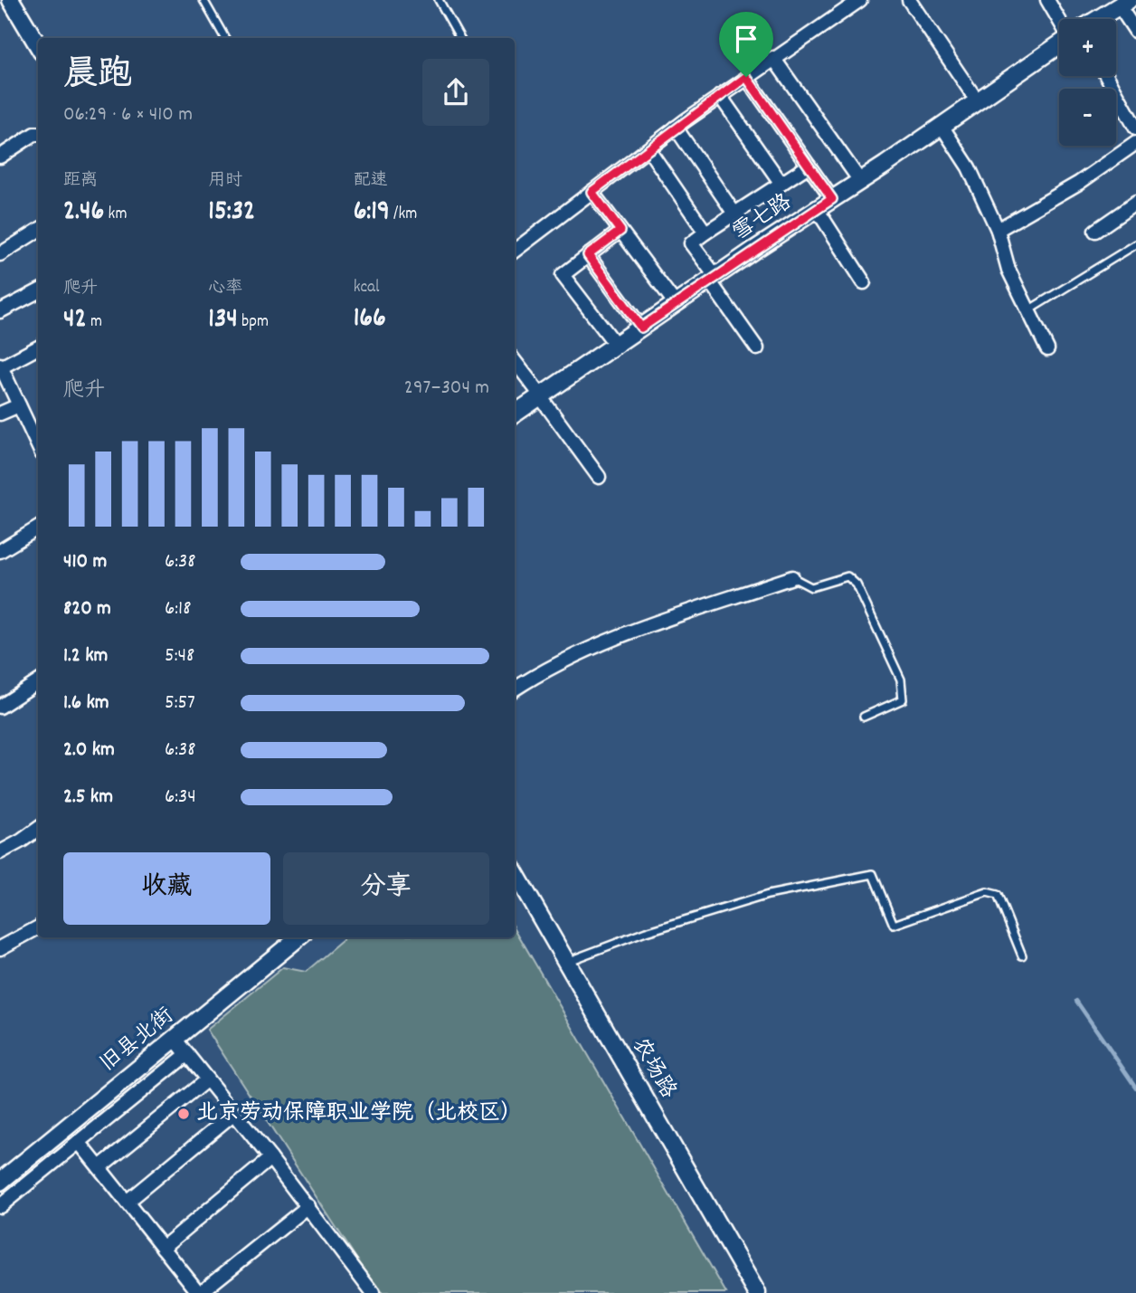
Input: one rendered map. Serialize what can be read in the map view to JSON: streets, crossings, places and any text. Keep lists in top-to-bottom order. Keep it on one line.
{"streets":{"street":["雪七路","旧县北街","农场路"]},"places":["北京劳动保障职业学院（北校区）"],"page":{"map_buttons":["+","−"],"heading":["晨跑","06:29 · 6 × 410 m"],"stats":[["距离","2.46 km"],["用时","15:32"],["配速","6:19 /km"],["爬升","42 m"],["心率","134 bpm"],["kcal","166"]],"chart":["爬升","297–304 m"],"list":[{"name":"410 m","note":"6:38"},{"name":"820 m","note":"6:18"},{"name":"1.2 km","note":"5:48"},{"name":"1.6 km","note":"5:57"},{"name":"2.0 km","note":"6:38"},{"name":"2.5 km","note":"6:34"}],"buttons":["收藏","分享"]}}
